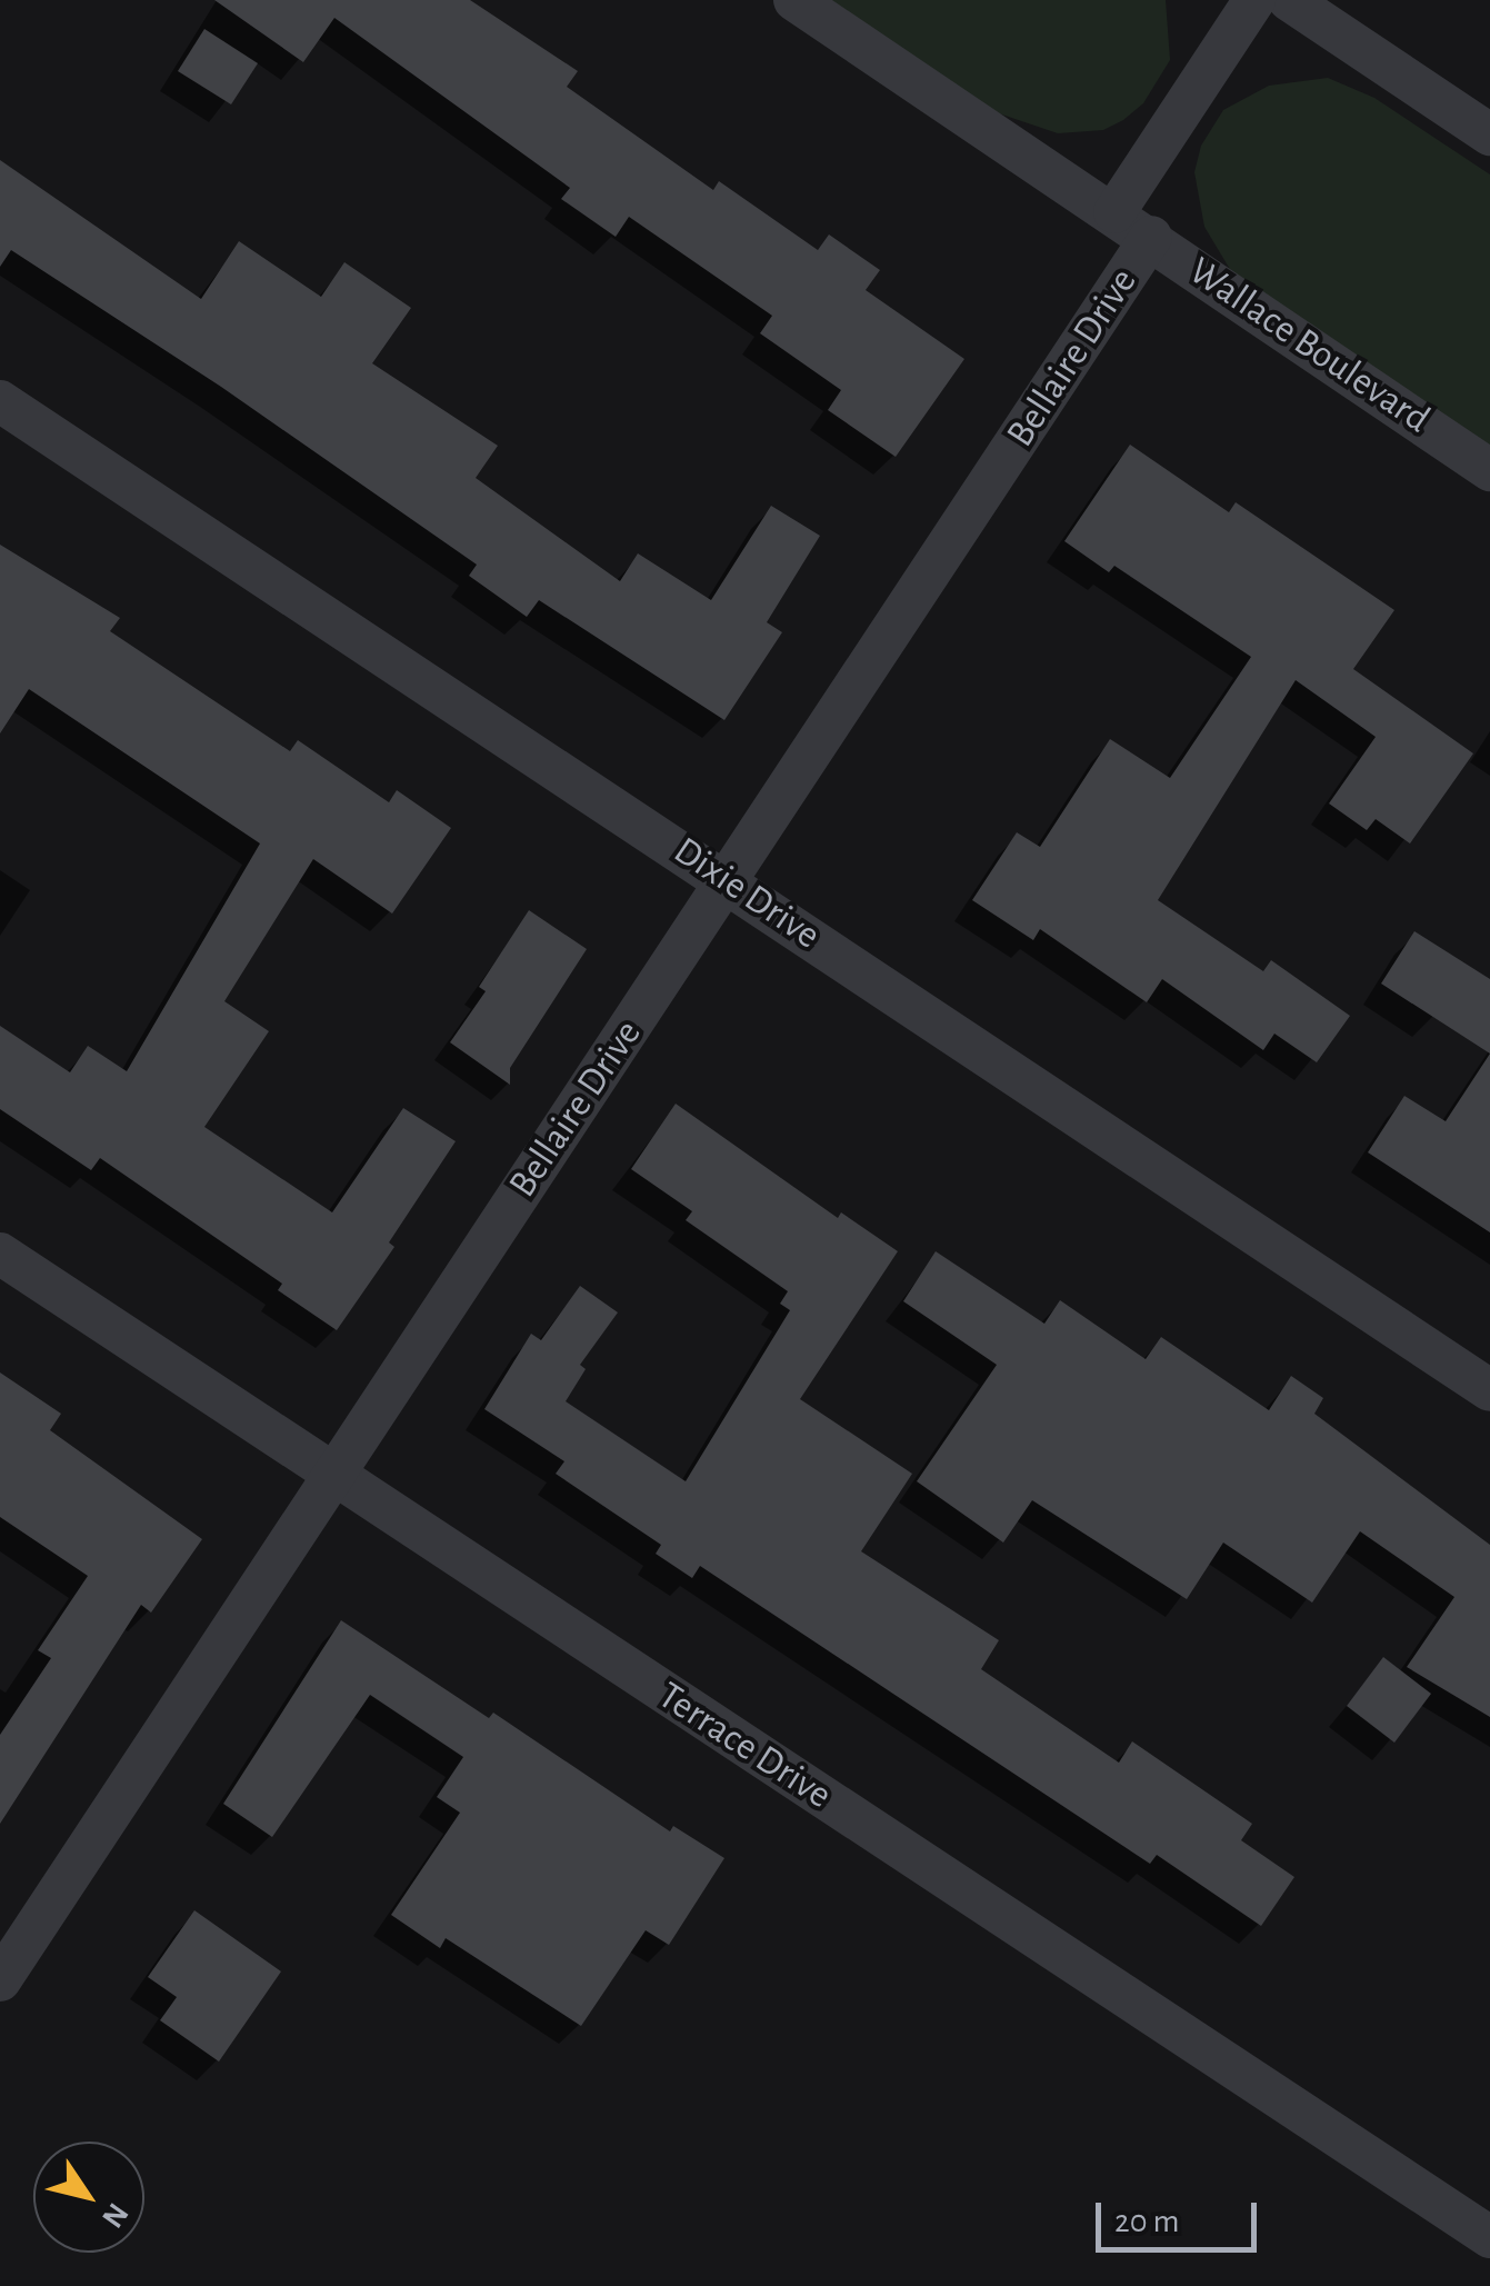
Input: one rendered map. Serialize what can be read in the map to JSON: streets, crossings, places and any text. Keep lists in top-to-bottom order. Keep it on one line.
{"streets":{"street":["Wallace Boulevard","Bellaire Drive","Dixie Drive","Terrace Drive"]},"crossings":[["Wallace Boulevard","Bellaire Drive"],["Bellaire Drive","Dixie Drive"],["Bellaire Drive","Terrace Drive"]],"scale_bar":"20 m","north":"bottom right"}
